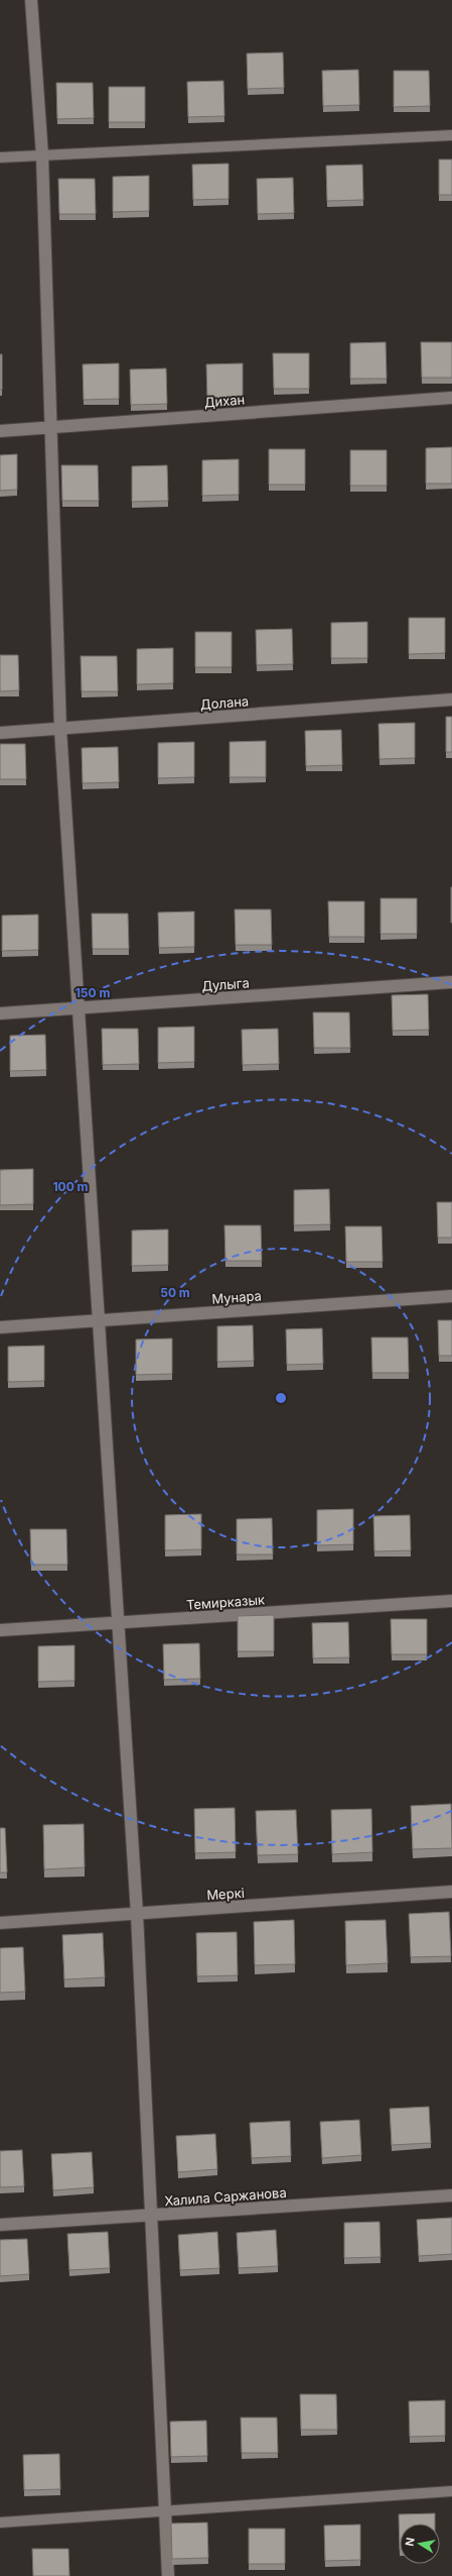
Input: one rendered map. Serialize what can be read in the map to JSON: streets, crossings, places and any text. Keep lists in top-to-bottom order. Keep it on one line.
{"streets":{"street":["Дихан","Долана","Дулыга","Мунара","Темирказык","Меркі","Халила Саржанова"]},"north":"left","rings":["150 m","100 m","50 m"]}
